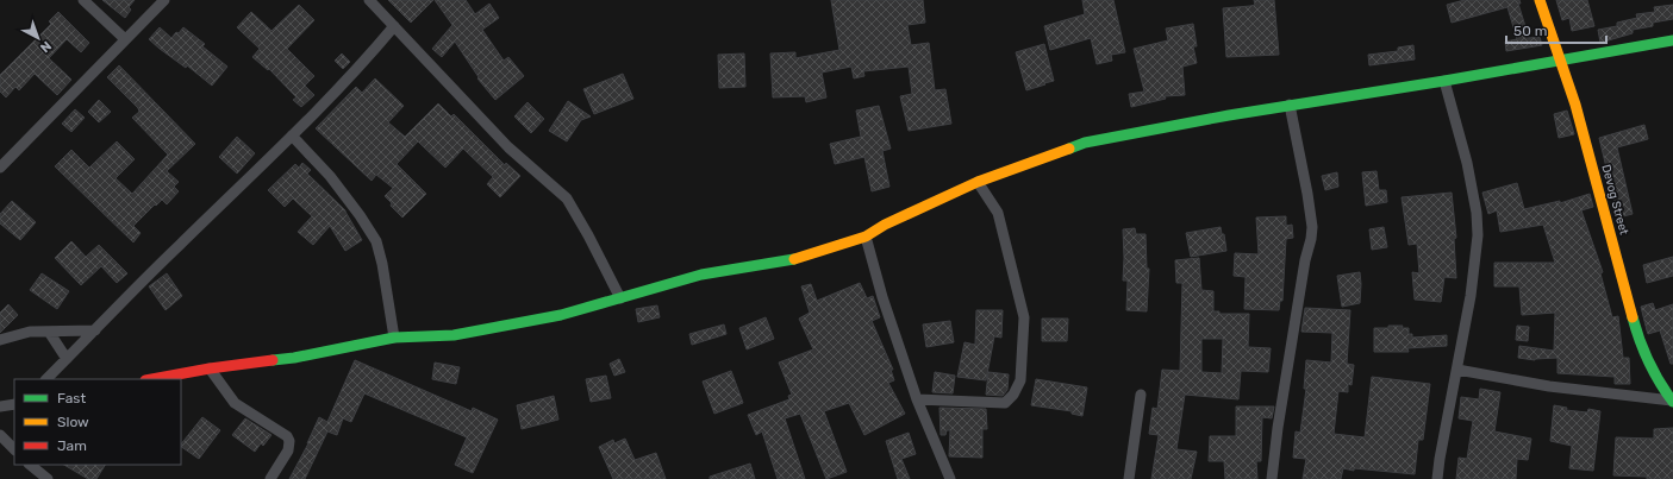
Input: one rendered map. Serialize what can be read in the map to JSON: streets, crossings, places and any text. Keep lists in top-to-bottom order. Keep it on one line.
{"streets":{"street":["Devog Street"]},"legend":["Fast","Slow","Jam"],"scale_bar":"50 m","north":"bottom right"}
